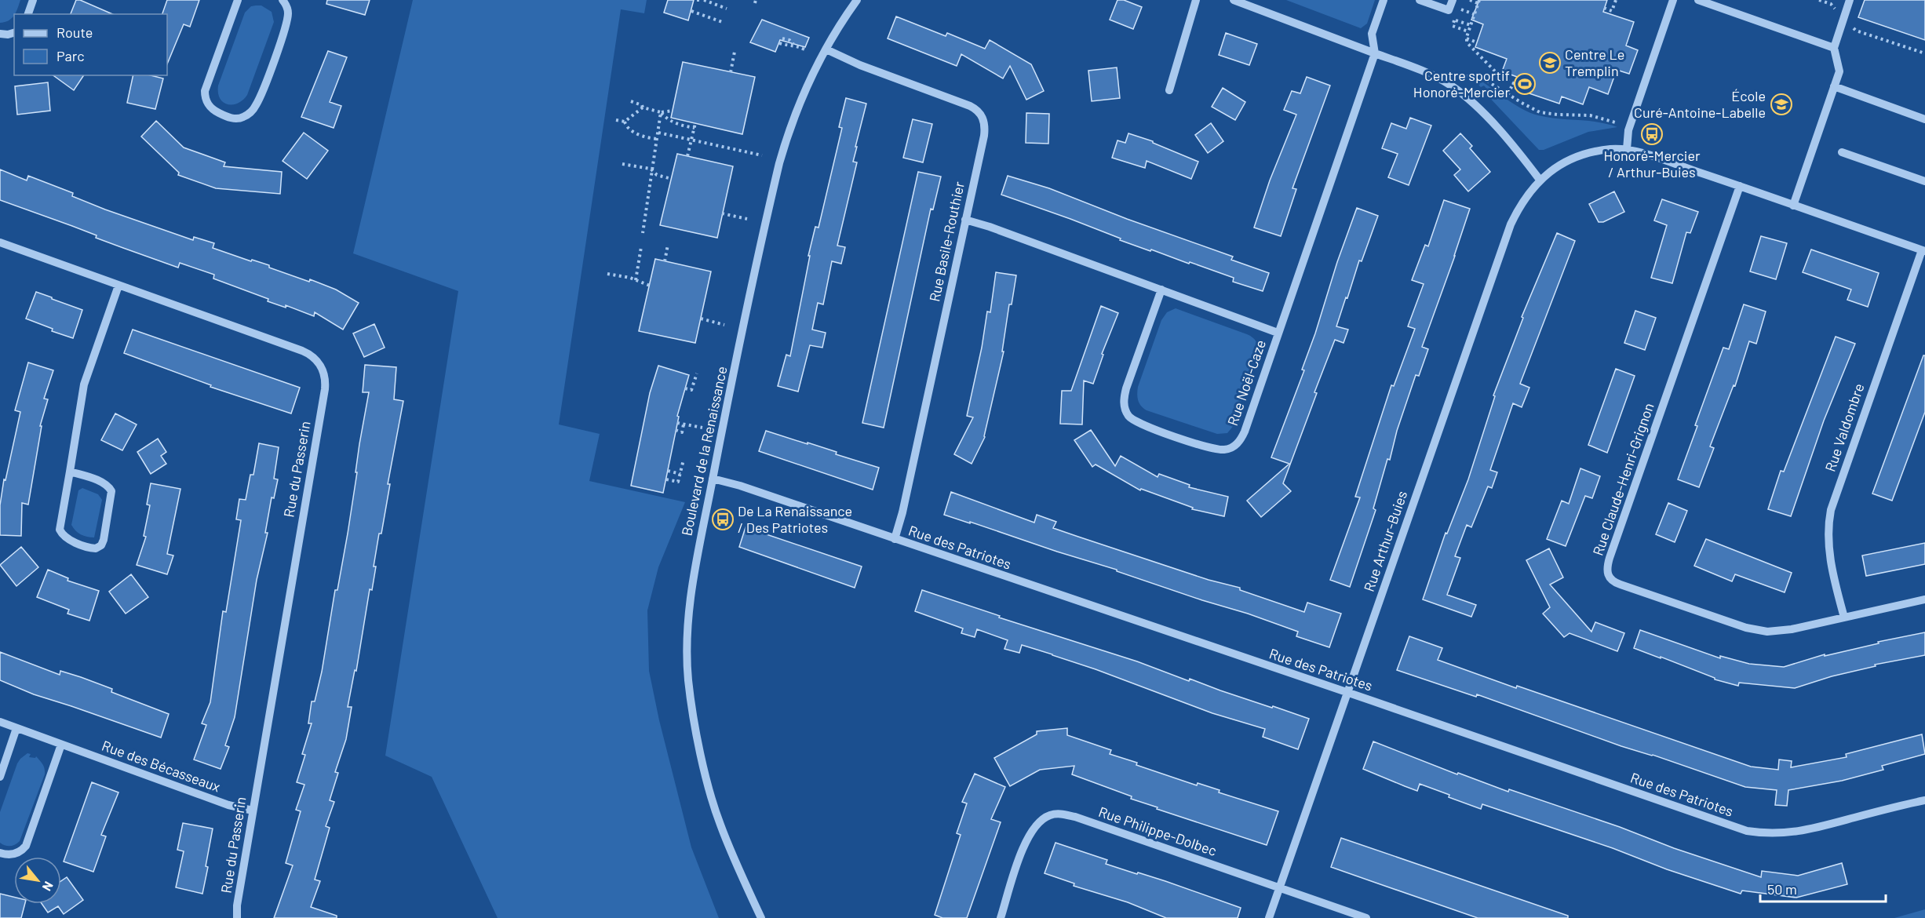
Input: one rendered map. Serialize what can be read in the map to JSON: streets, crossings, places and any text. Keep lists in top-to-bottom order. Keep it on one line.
{"streets":{"street":["Rue Basile-Routhier","Rue Noël-Caze","Rue Valdombre","Boulevard de la Renaissance","Rue du Passerin","Rue Claude-Henri-Grignon","Rue Arthur-Buies","Rue des Patriotes","Rue des Bécasseaux","Rue Philippe-Dolbec"]},"crossings":[["Rue Basile-Routhier","Rue Noël-Caze"],["Rue Basile-Routhier","Boulevard de la Renaissance"],["Rue Basile-Routhier","Rue des Patriotes"],["Rue Valdombre","Rue Claude-Henri-Grignon"],["Boulevard de la Renaissance","Rue des Patriotes"],["Rue du Passerin","Rue des Bécasseaux"],["Rue Arthur-Buies","Rue des Patriotes"],["Rue Arthur-Buies","Rue Philippe-Dolbec"]],"places":{"school or university":["Centre Le Tremplin","École Curé-Antoine-Labelle"],"sports":["Centre sportif Honoré-Mercier"],"bus stop":["Honoré-Mercier / Arthur-Buies","De La Renaissance / Des Patriotes"]},"legend":["Route","Parc"],"scale_bar":"50 m","north":"bottom right"}
